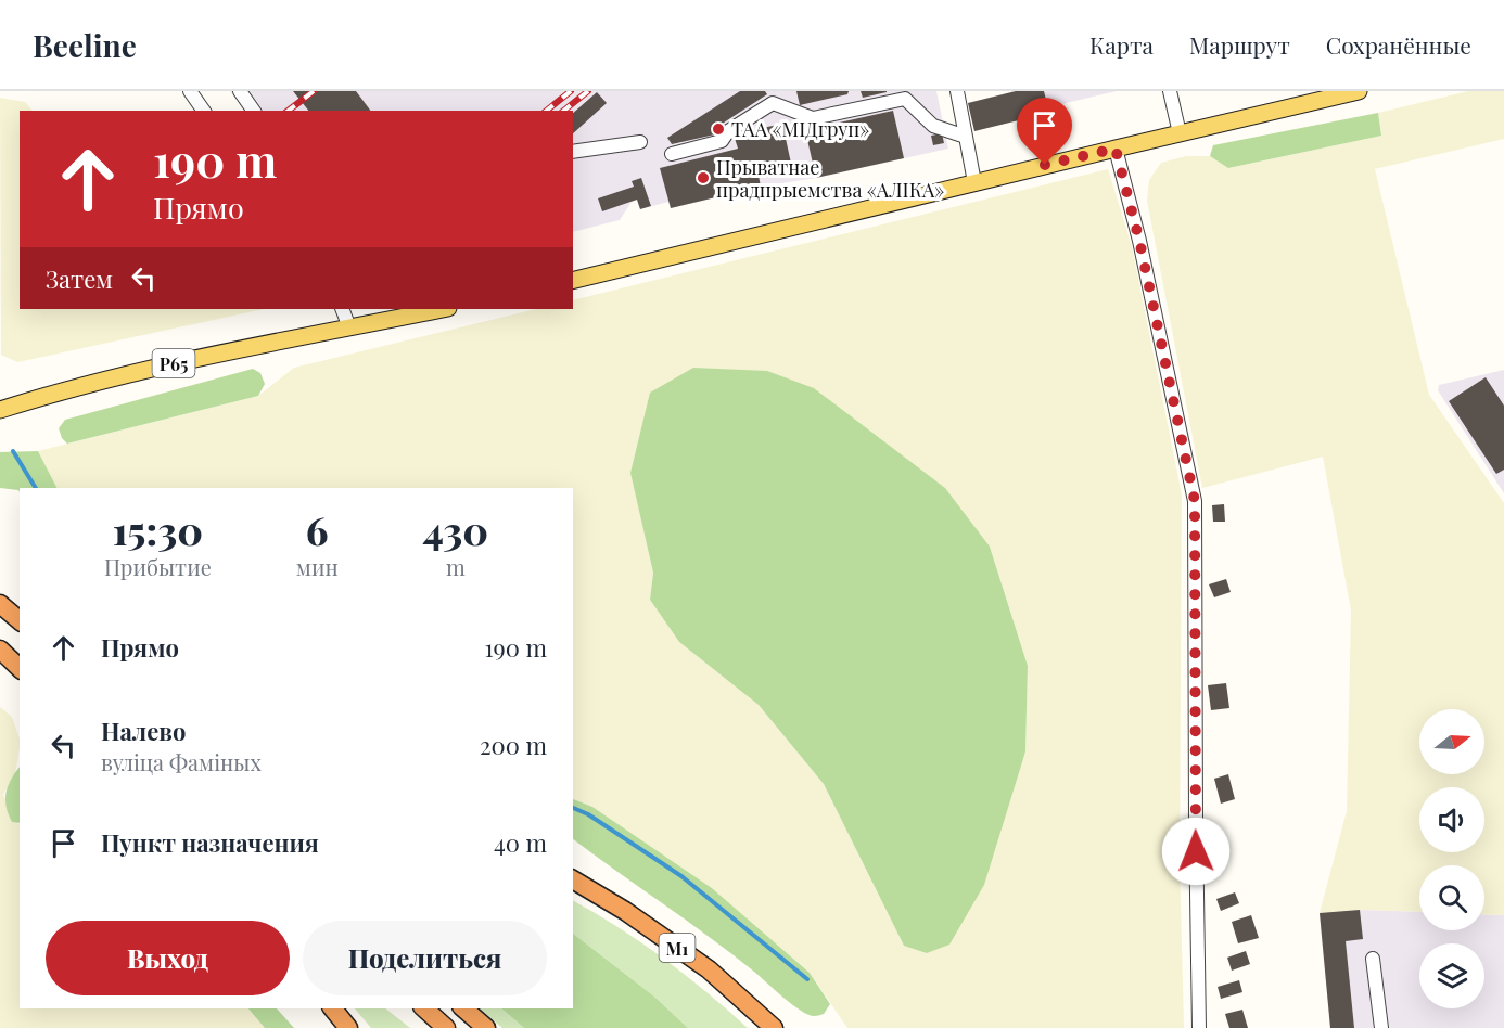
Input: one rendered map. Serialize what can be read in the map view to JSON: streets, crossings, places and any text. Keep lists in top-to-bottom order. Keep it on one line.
{"streets":{"highway":["М1"],"main road":["Р65"]},"places":["ТАА «МІДгруп»","Прыватнае прадпрыемства «АЛІКА»"],"north":"right","page":{"header":"Beeline","nav":["Карта","Маршрут","Сохранённые"],"turn":["190 m","Прямо"],"then":"Затем","eta":["15:30","Прибытие","6","мин","430","m"],"list":[{"name":"Прямо","value":"190 m"},{"name":"Налево","note":"вуліца Фаміных","value":"200 m"},{"name":"Пункт назначения","value":"40 m"}],"buttons":["Выход","Поделиться"]}}
